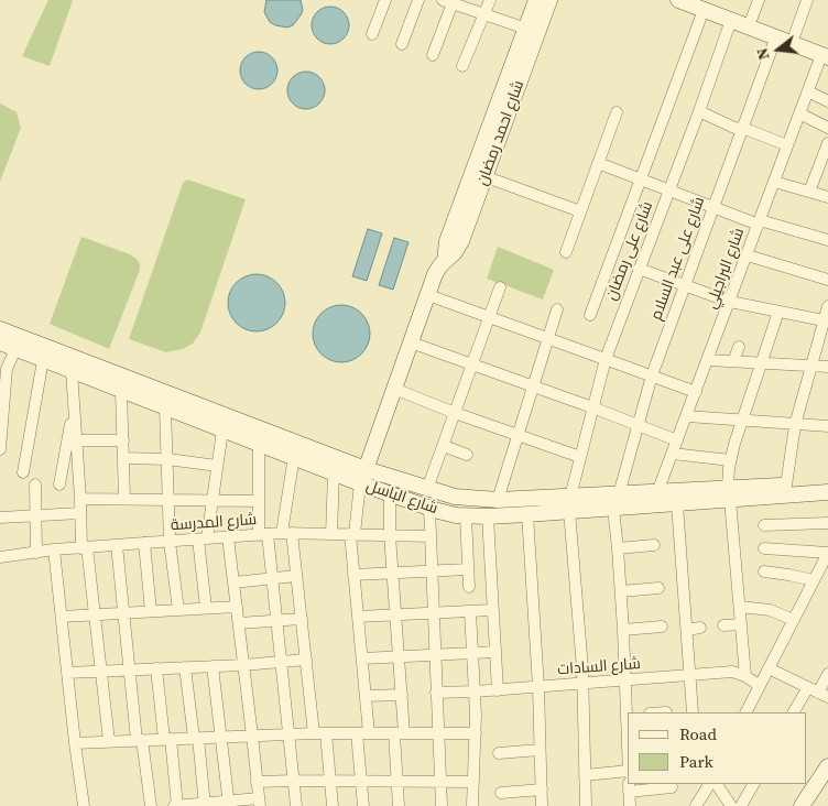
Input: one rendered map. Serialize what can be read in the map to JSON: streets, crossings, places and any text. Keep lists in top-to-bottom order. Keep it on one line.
{"streets":{"main road":["شارع احمد رمضان","شارع الباسل"],"street":["شارع على رمضان","شارع على عبد السلام","شارع البراجيلي","شارع المدرسة","شارع السادات"]},"crossings":[["شارع احمد رمضان","شارع الباسل"],["شارع على رمضان","شارع الباسل"],["شارع على رمضان","شارع السادات"],["شارع على عبد السلام","شارع الباسل"],["شارع البراجيلي","شارع الباسل"]],"legend":["Road","Park"],"north":"left"}
